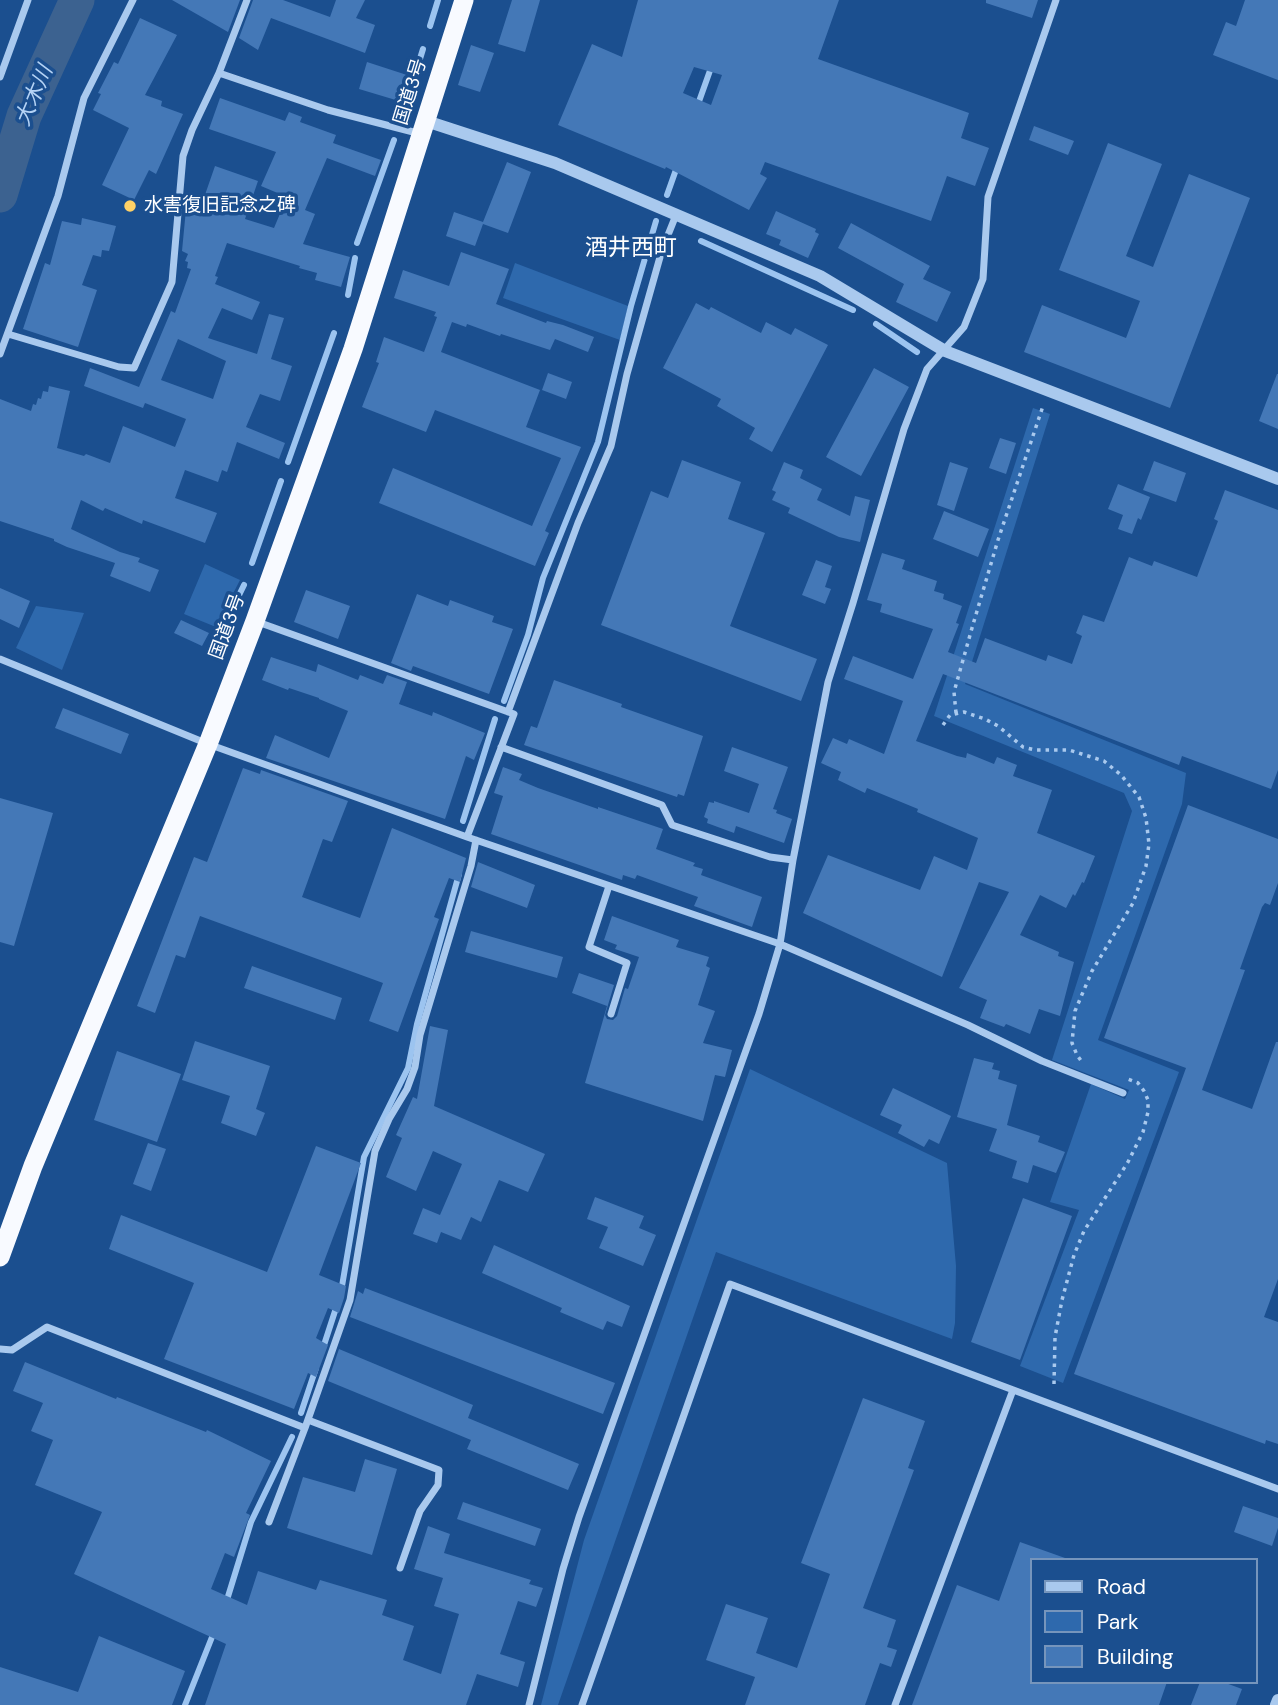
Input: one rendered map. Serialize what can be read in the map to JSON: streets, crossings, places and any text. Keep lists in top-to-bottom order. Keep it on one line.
{"streets":{"highway":["国道3号"]},"districts":["酒井西町"],"water":["大木川"],"places":["水害復旧記念之碑"],"legend":["Road","Park","Building"]}
